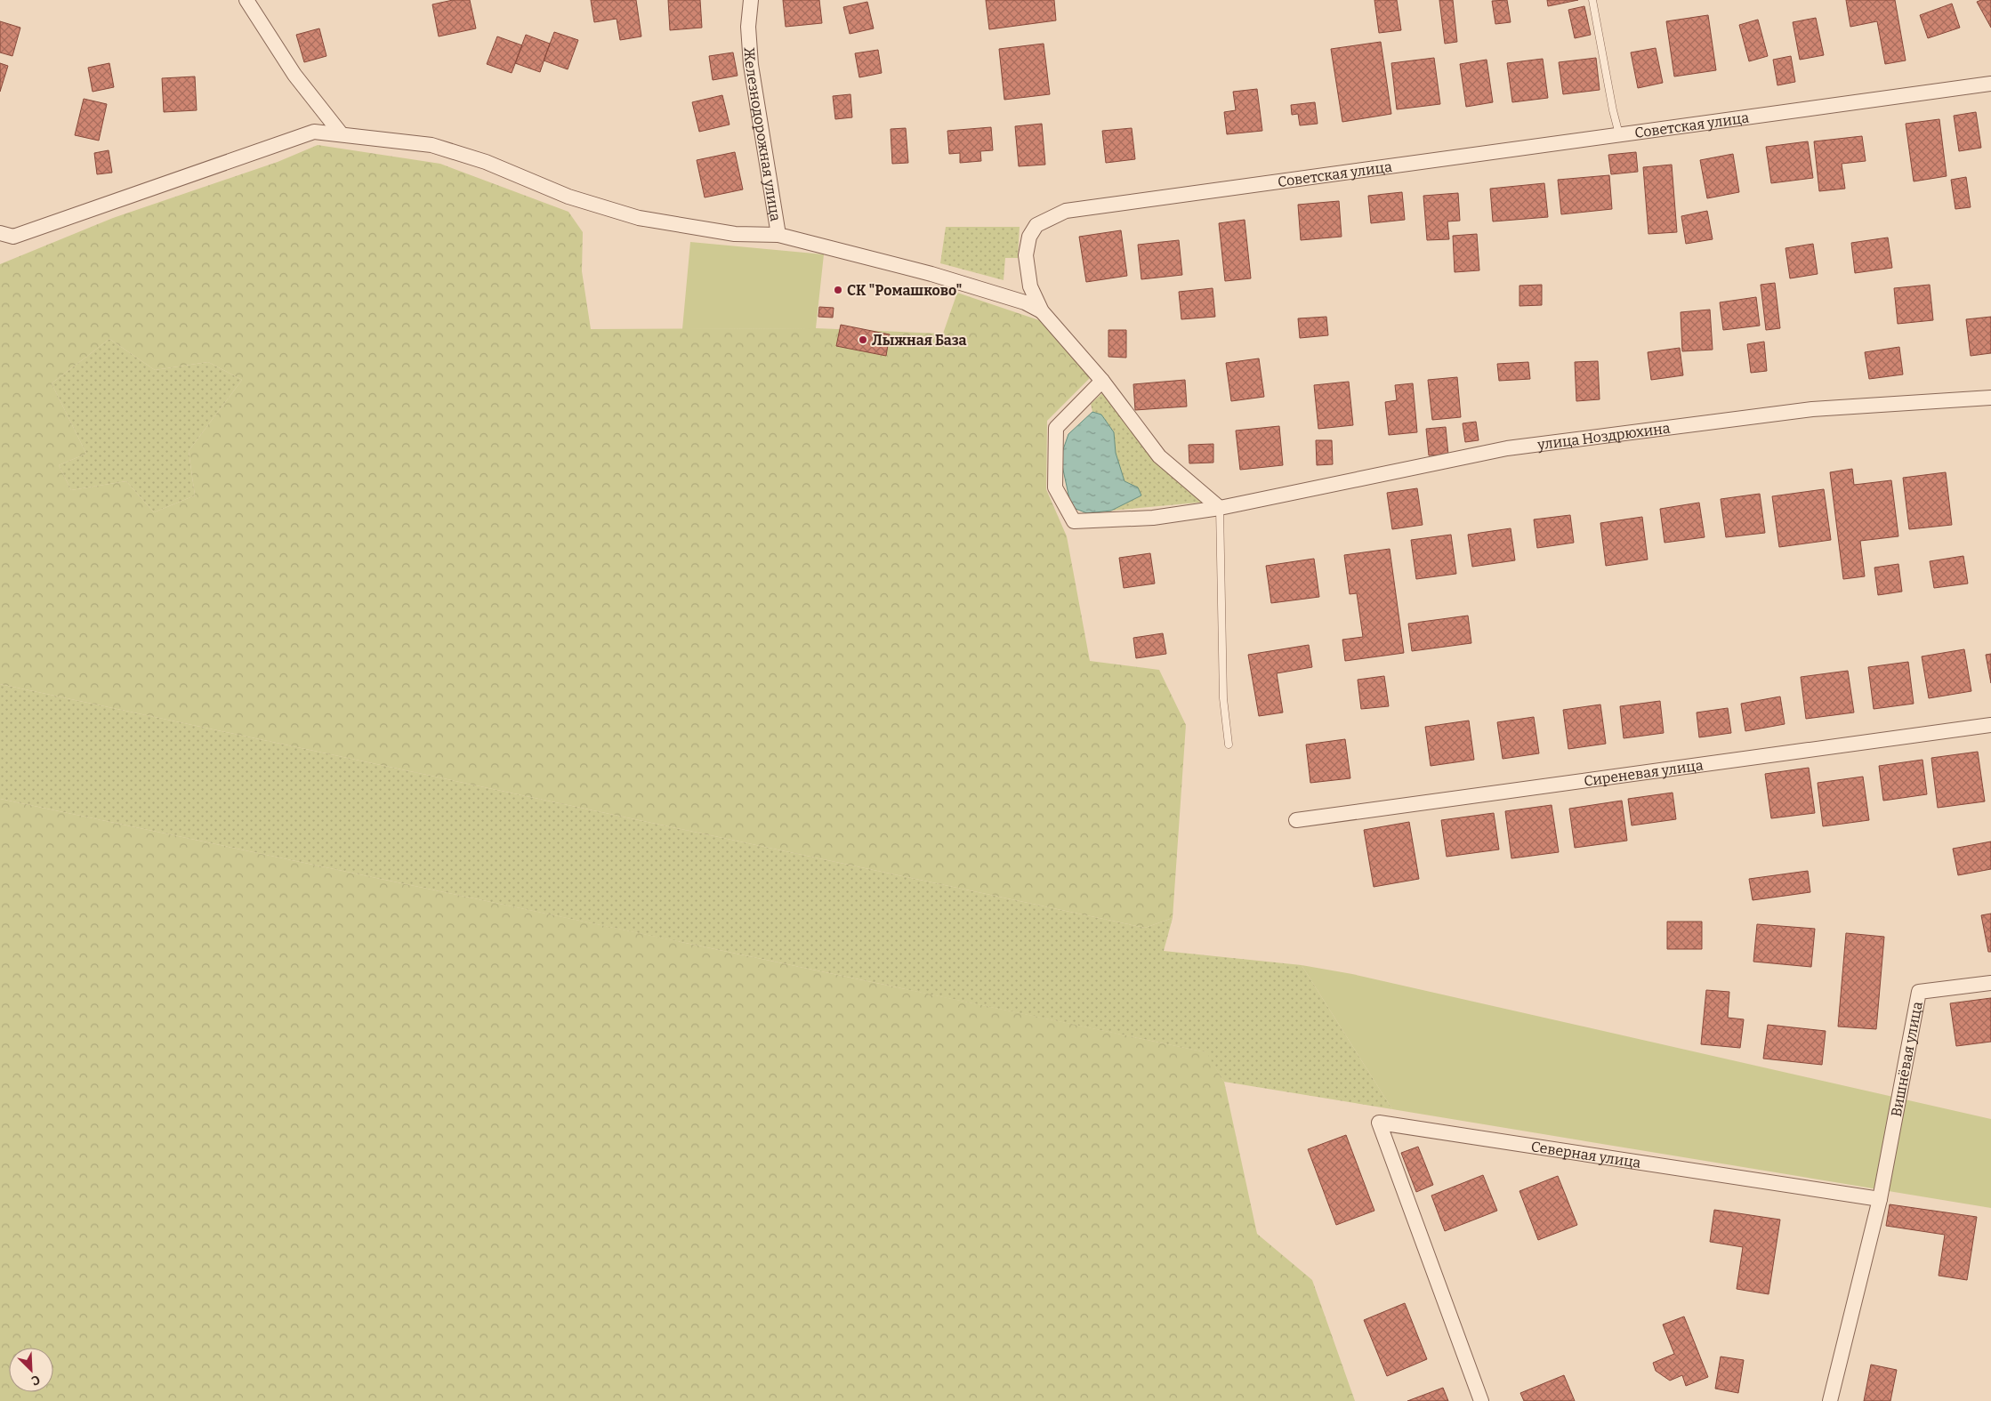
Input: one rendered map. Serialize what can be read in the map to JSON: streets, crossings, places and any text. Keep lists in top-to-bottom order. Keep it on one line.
{"streets":{"street":["Советская улица","Железнодорожная улица","улица Ноздрюхина","Сиреневая улица","Вишнёвая улица","Северная улица"]},"crossings":[["Советская улица","Железнодорожная улица"],["Советская улица","улица Ноздрюхина"],["Вишнёвая улица","Северная улица"]],"places":["СК \"Ромашково\"","Лыжная База"],"north":"bottom right"}
